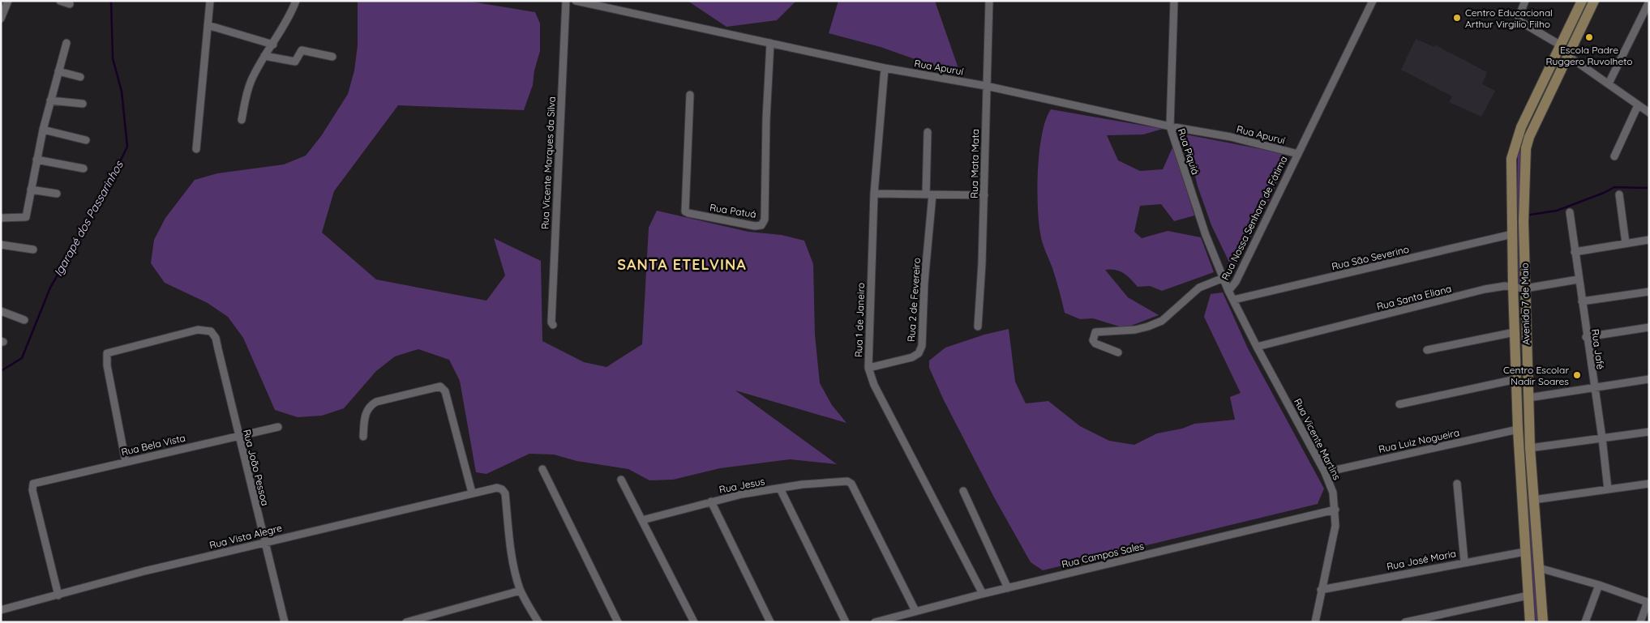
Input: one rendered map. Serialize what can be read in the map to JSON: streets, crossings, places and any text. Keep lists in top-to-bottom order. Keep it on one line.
{"streets":{"main road":["Avenida 7 de Maio"],"street":["Rua Apuruí","Rua Piquiá","Rua Vicente Marques da Silva","Rua Mata Mata","Rua Patuá","Rua Nossa Senhora de Fátima","Rua São Severino","Rua Santa Eliana","Rua 2 de Fevereiro","Rua 1 de Janeiro","Rua Jafé","Rua Vicente Martins","Rua Luiz Nogueira","Rua Bela Vista","Rua João Pessoa","Rua Jesus","Rua Vista Alegre","Rua Campos Sales","Rua José Maria"]},"crossings":[["Rua Apuruí","Rua Piquiá"],["Rua Apuruí","Rua Mata Mata"],["Rua Apuruí","Rua Patuá"],["Rua Apuruí","Rua Nossa Senhora de Fátima"],["Rua Apuruí","Rua 1 de Janeiro"],["Rua Piquiá","Rua Nossa Senhora de Fátima"],["Rua Piquiá","Rua São Severino"],["Rua Piquiá","Rua Vicente Martins"],["Rua São Severino","Avenida 7 de Maio"],["Rua São Severino","Rua Vicente Martins"],["Rua Santa Eliana","Avenida 7 de Maio"],["Rua Santa Eliana","Rua Jafé"],["Rua Santa Eliana","Rua Vicente Martins"],["Rua 2 de Fevereiro","Rua 1 de Janeiro"],["Avenida 7 de Maio","Rua Luiz Nogueira"],["Avenida 7 de Maio","Rua José Maria"],["Rua 1 de Janeiro","Rua Campos Sales"],["Rua Vicente Martins","Rua Luiz Nogueira"],["Rua Vicente Martins","Rua Campos Sales"],["Rua Vicente Martins","Rua José Maria"],["Rua Bela Vista","Rua João Pessoa"],["Rua Bela Vista","Rua Vista Alegre"],["Rua João Pessoa","Rua Vista Alegre"],["Rua Jesus","Rua Campos Sales"]],"districts":["SANTA ETELVINA"],"water":["Igarapé dos Passarinhos"],"places":["Centro Educacional Arthur Virgilio Filho","Escola Padre Ruggero Ruvolheto","Centro Escolar Nadir Soares"]}
